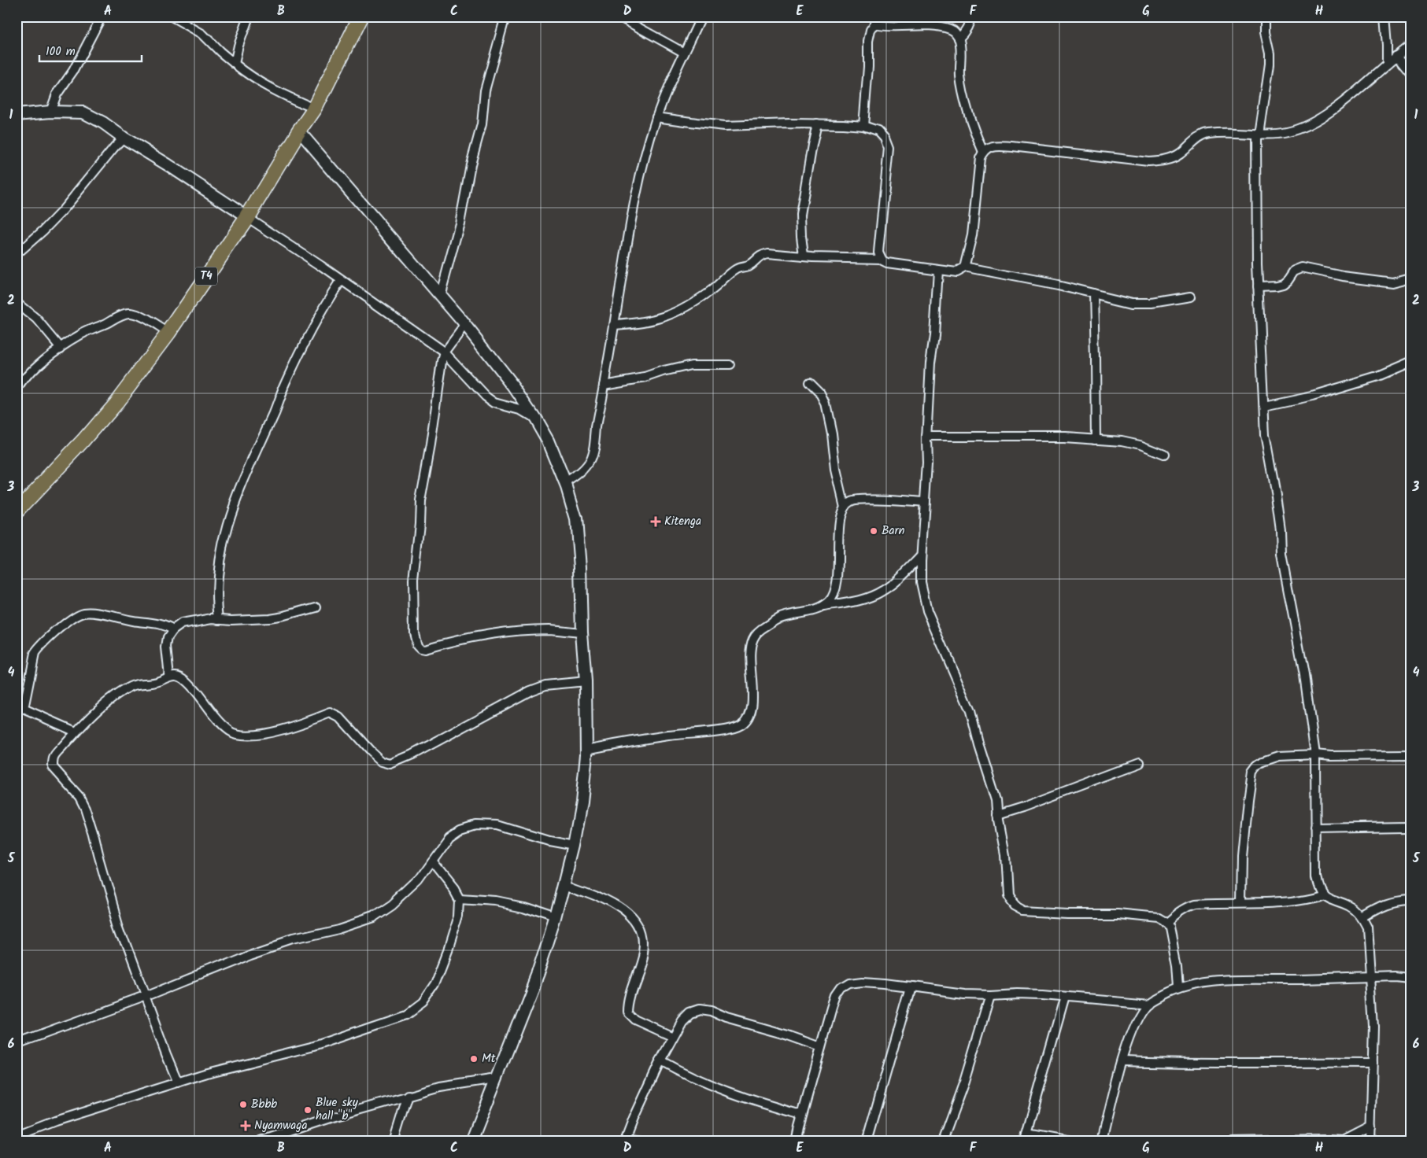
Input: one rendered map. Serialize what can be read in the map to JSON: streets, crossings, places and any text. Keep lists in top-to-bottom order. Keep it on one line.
{"streets":{"highway":["T4"]},"places":{"health":["Kitenga","Nyamwaga"],"other":["Barn","Mt","Bbbb","Blue sky hall \"b\""]},"scale_bar":"100 m","grid":{"columns":["A","B","C","D","E","F","G","H"],"rows":["1","2","3","4","5","6"]}}
